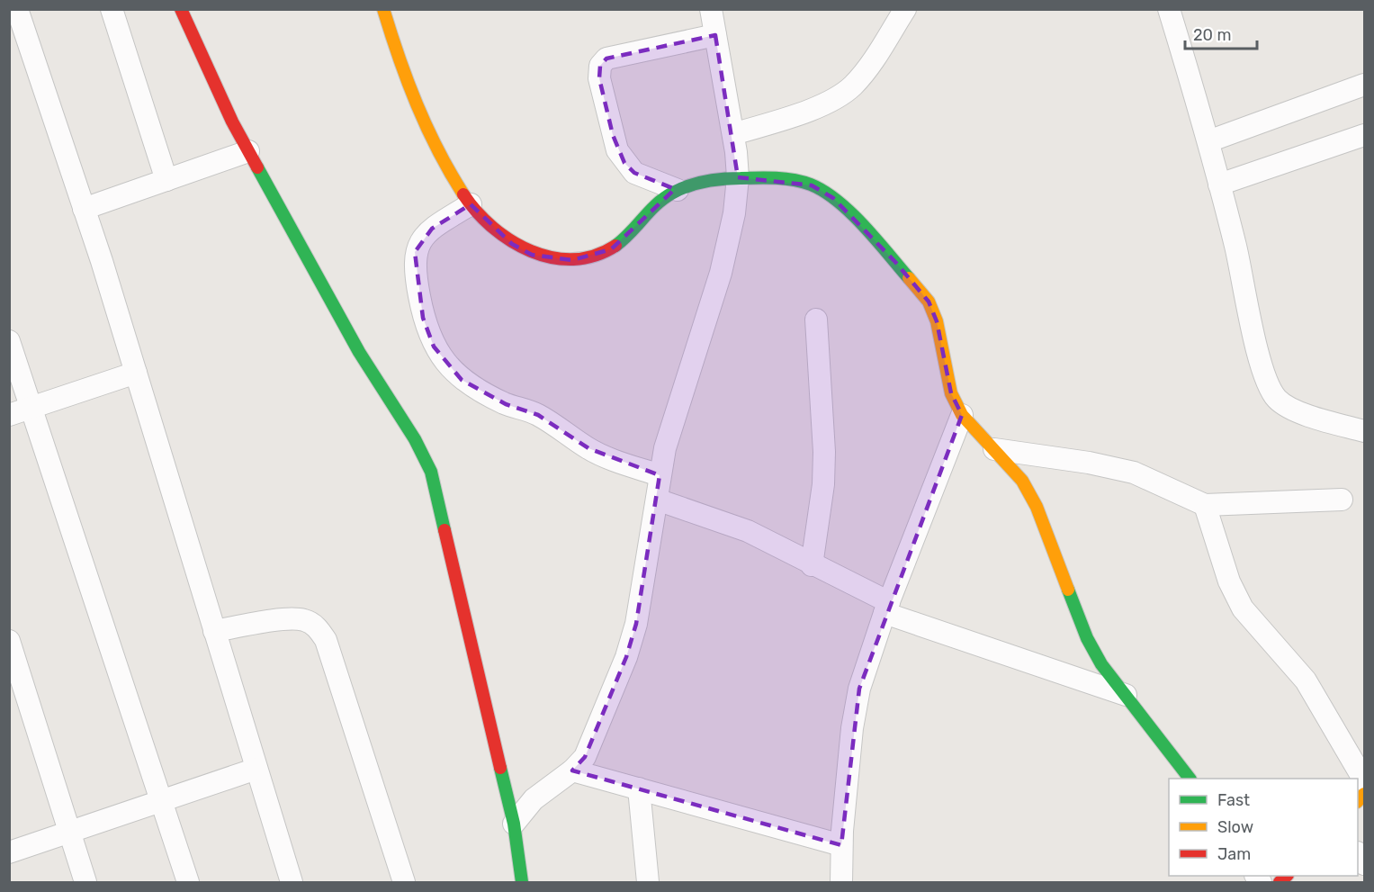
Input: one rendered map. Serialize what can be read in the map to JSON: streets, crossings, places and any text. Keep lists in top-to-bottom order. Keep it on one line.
{"legend":["Fast","Slow","Jam"],"scale_bar":"20 m"}
